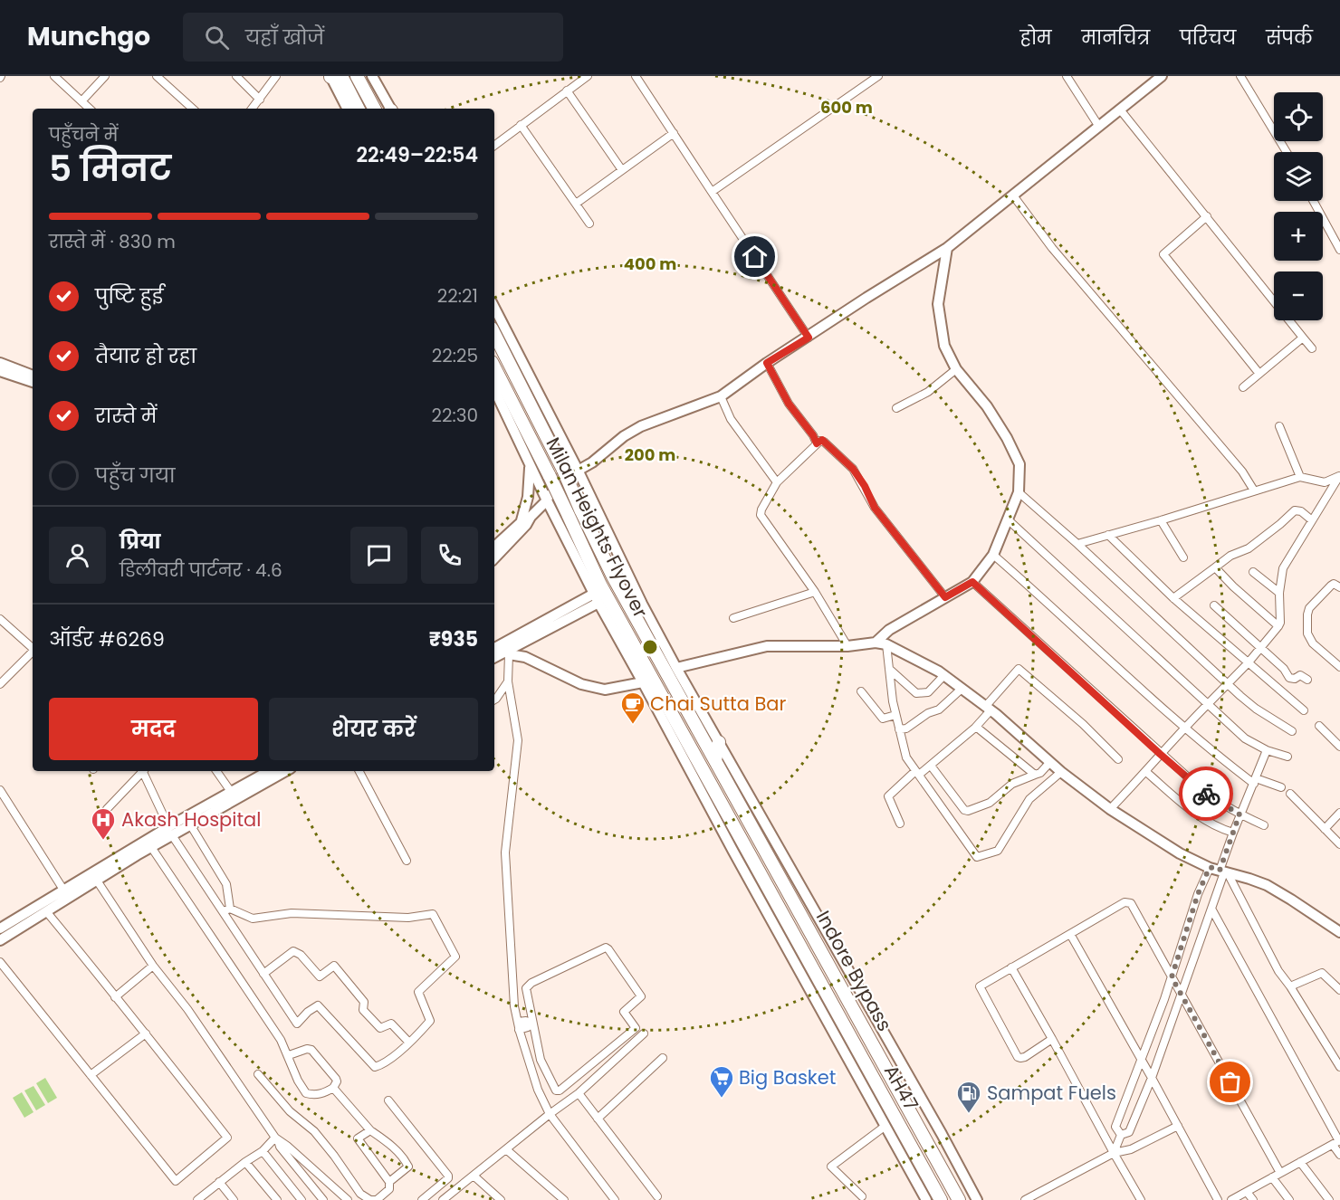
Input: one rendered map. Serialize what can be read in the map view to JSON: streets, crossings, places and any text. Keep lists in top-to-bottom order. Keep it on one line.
{"streets":{"highway":["Milan Heights Flyover","Indore Bypass","AH47"]},"crossings":[["Milan Heights Flyover","Indore Bypass"],["Milan Heights Flyover","AH47"]],"places":{"cafe":["Chai Sutta Bar"],"hospital":["Akash Hospital"],"supermarket":["Big Basket"],"fuel station":["Sampat Fuels"]},"page":{"header":"Munchgo","search":"यहाँ खोजें","nav":["होम","मानचित्र","परिचय","संपर्क"],"map_buttons":["+","−"],"heading":["5 मिनट","पहुँचने में","22:49–22:54"],"panel":["प्रिया","डिलीवरी पार्टनर · 4.6","ऑर्डर #6269","₹935"],"bar":"रास्ते में · 830 m","list":[["पुष्टि हुई","22:21"],["तैयार हो रहा","22:25"],["रास्ते में","22:30"],"पहुँच गया"],"buttons":["मदद","शेयर करें"]},"rings":["600 m","400 m","200 m"]}
